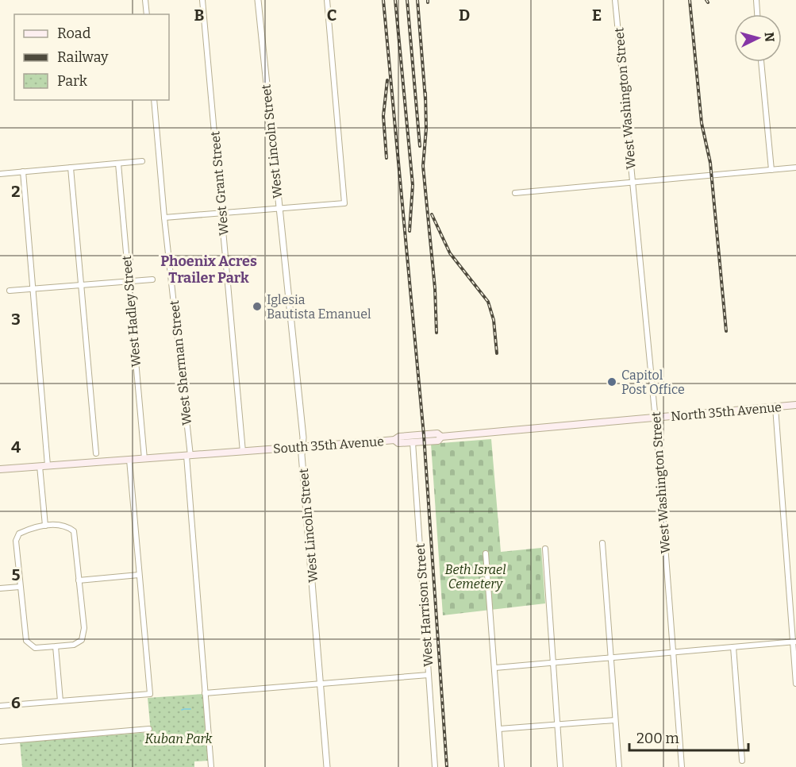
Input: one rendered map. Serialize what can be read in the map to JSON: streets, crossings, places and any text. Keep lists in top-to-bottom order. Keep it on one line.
{"streets":{"main road":["North 35th Avenue","South 35th Avenue"],"street":["West Washington Street","West Lincoln Street","West Grant Street","West Hadley Street","West Sherman Street","West Harrison Street"]},"crossings":[["West Washington Street","North 35th Avenue"],["West Washington Street","South 35th Avenue"],["West Lincoln Street","South 35th Avenue"],["West Grant Street","South 35th Avenue"],["West Hadley Street","South 35th Avenue"],["West Sherman Street","South 35th Avenue"],["North 35th Avenue","South 35th Avenue"]],"districts":["Phoenix Acres Trailer Park"],"parks":["Beth Israel Cemetery","Kuban Park"],"places":["Iglesia Bautista Emanuel","Capitol Post Office"],"legend":["Road","Railway","Park"],"scale_bar":"200 m","north":"right","grid":{"columns":["B","C","D","E"],"rows":["2","3","4","5","6"]}}
